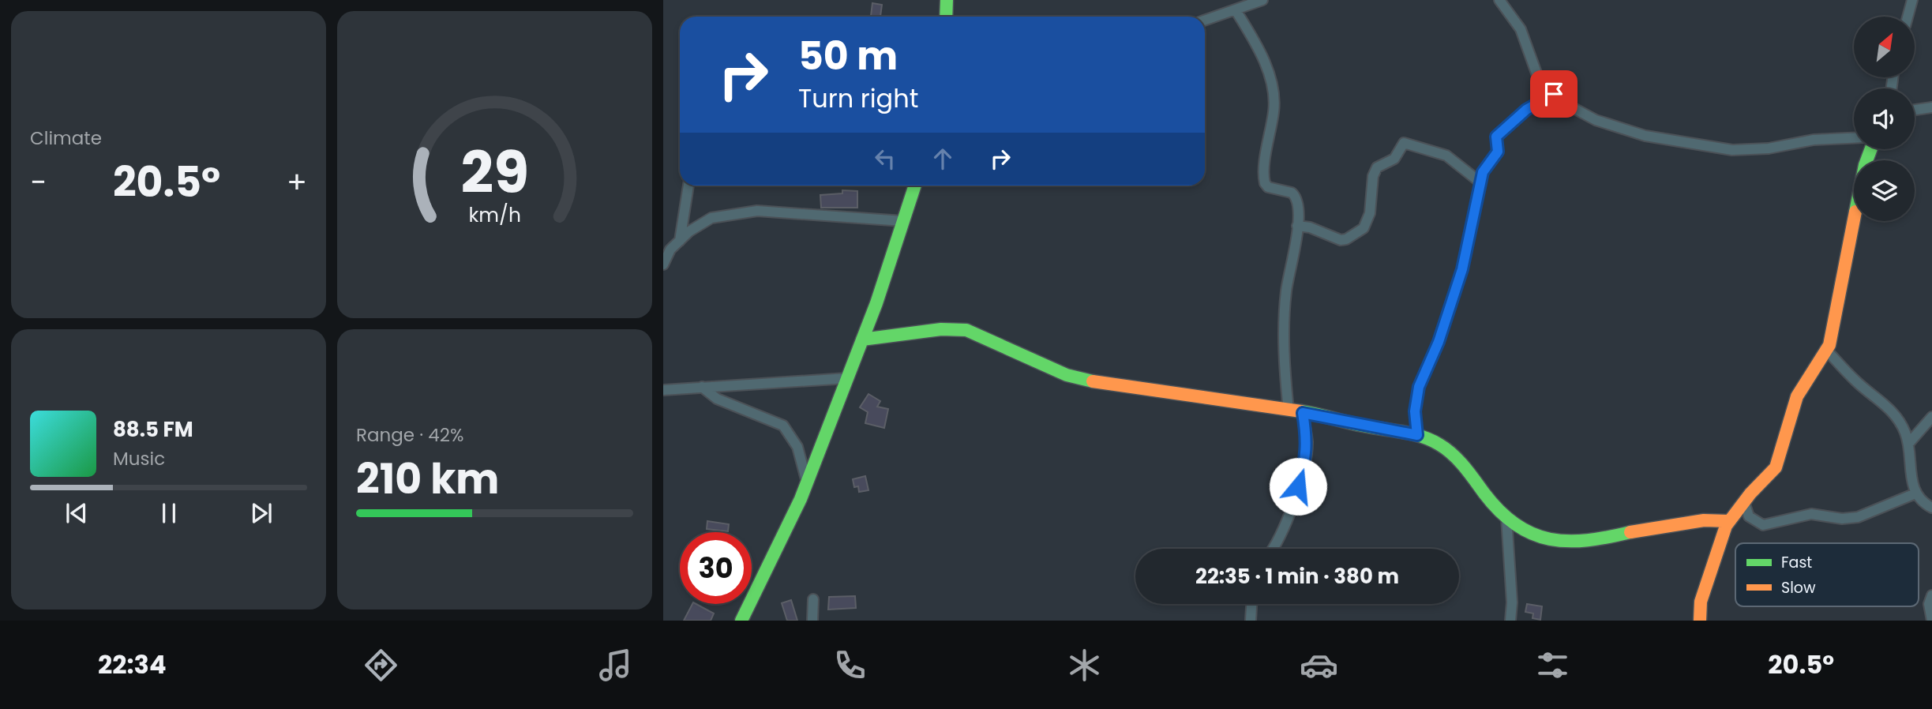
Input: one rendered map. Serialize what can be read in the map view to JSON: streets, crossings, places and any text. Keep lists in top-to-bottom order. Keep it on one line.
{"legend":["Fast","Slow"],"north":"top right","page":{"tile":["Climate",["Range · 42%","210 km"]],"turn":["50 m","Turn right"],"heat":["−","20.5°","+"],"song":["88.5 FM","Music"],"limit":"30","trip":"22:35 · 1 min · 380 m","tabs":["22:34","20.5°"],"gauge":["29","km/h"]}}
